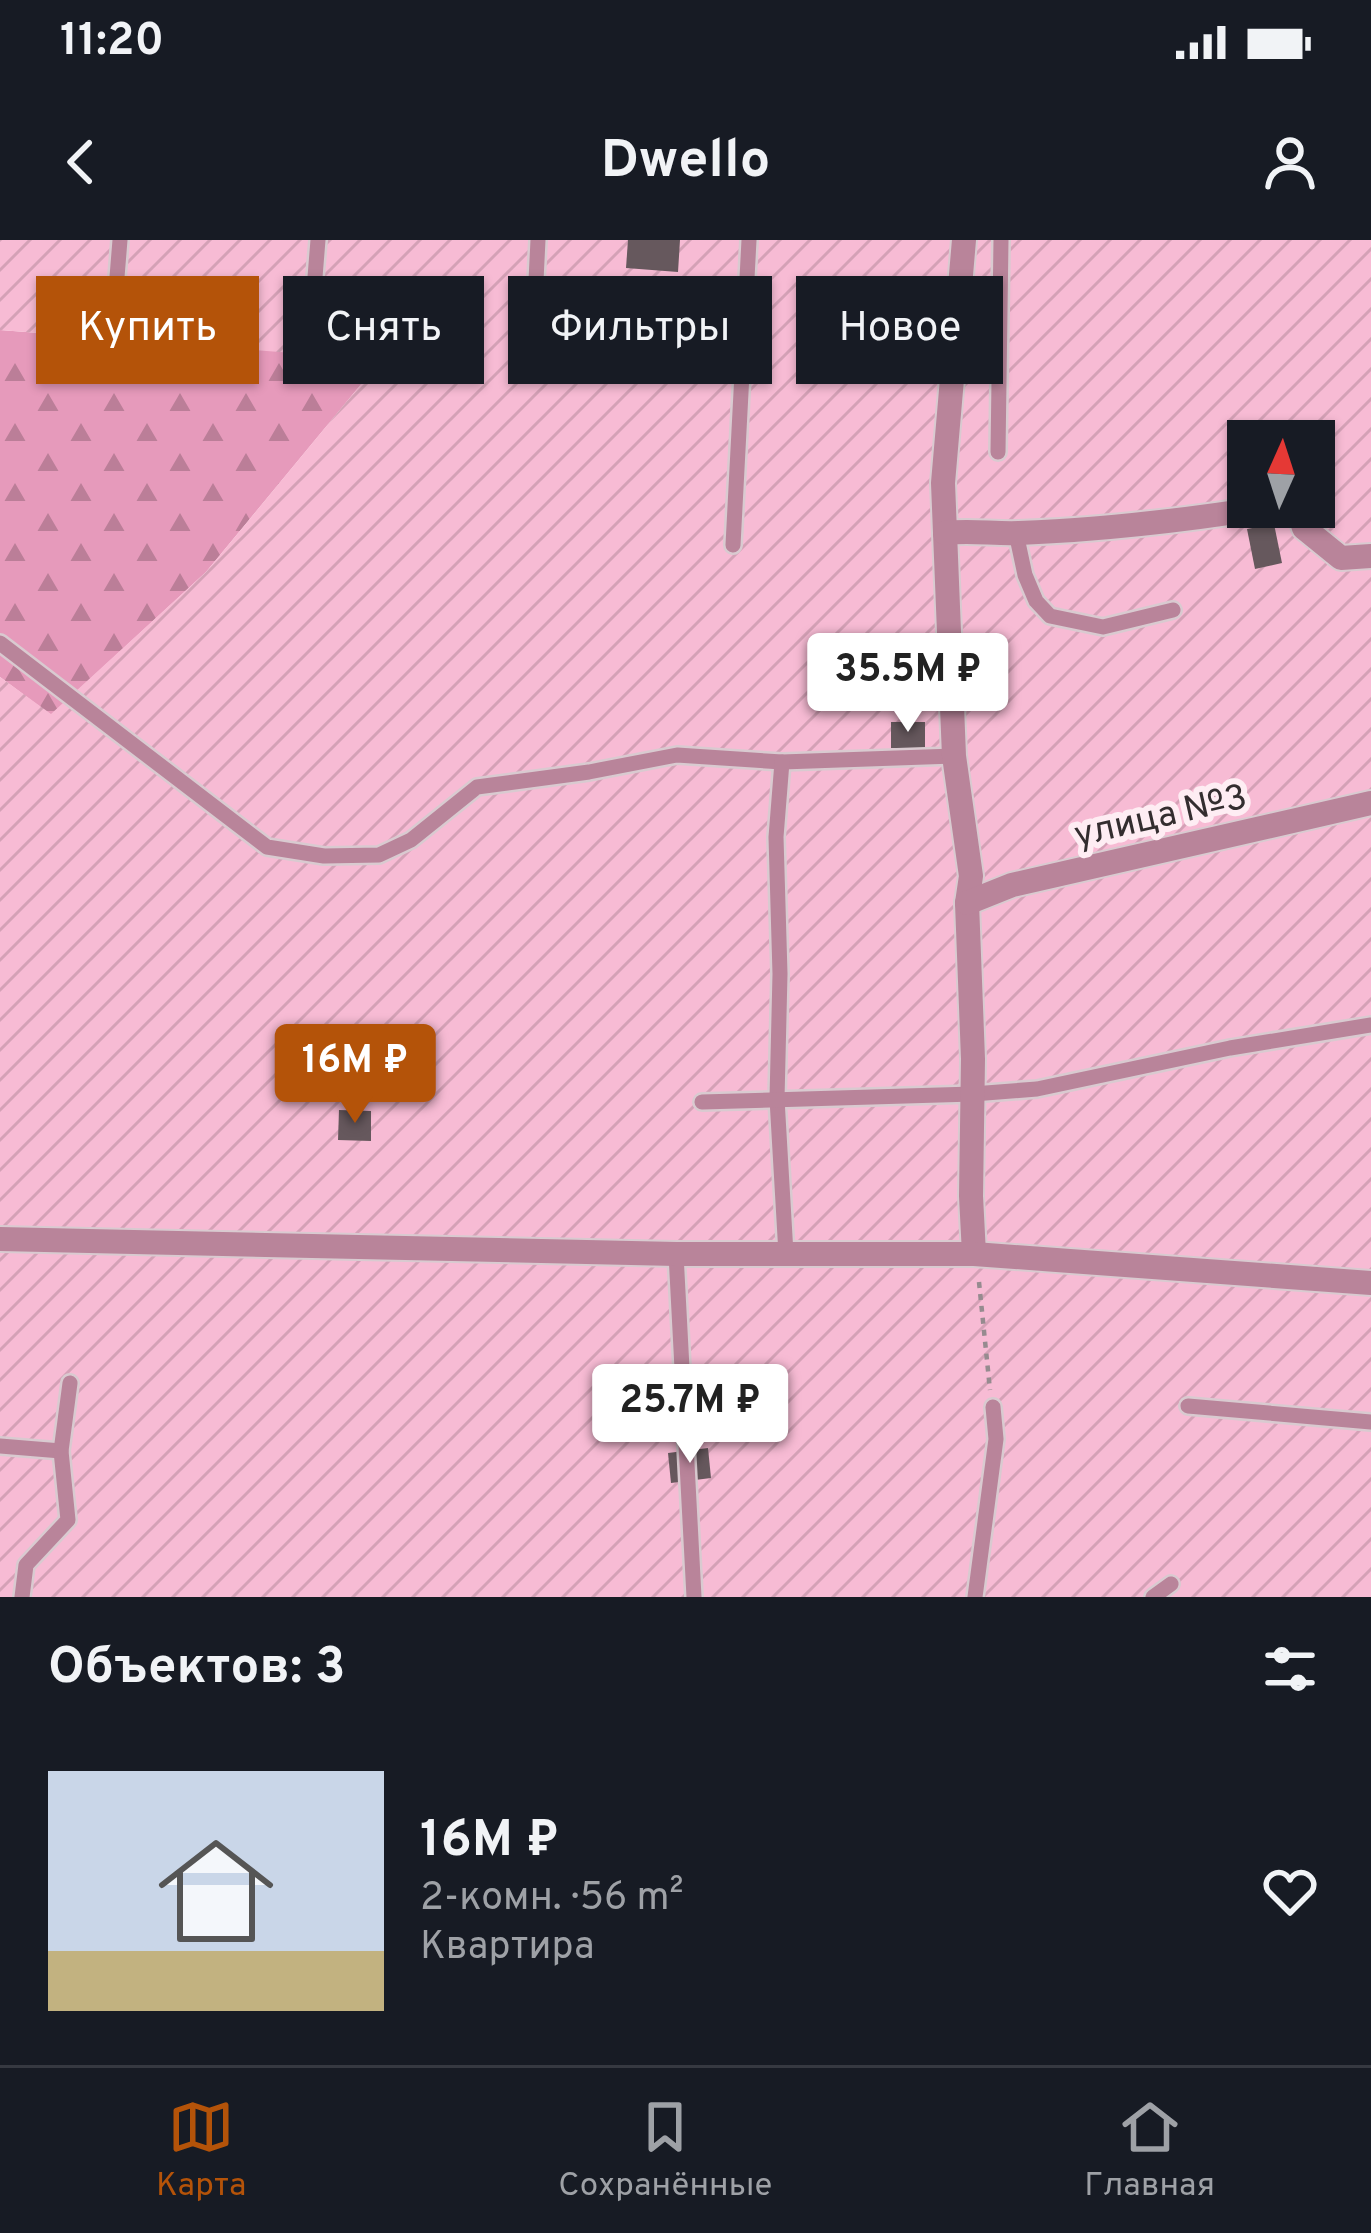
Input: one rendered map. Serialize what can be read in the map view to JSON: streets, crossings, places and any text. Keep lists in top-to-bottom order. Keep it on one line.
{"streets":{"street":["улица №3"]},"north":"top","page":{"status":"11:20","header":"Dwello","chip":["Купить","Снять","Фильтры","Новое"],"price":["35.5M ₽","16M ₽","25.7M ₽"],"heading":"Объектов: 3","list":[{"name":"16M ₽","note":"2-комн. · 56 m² · Квартира"}],"tabs":["Карта","Сохранённые","Главная"]}}
